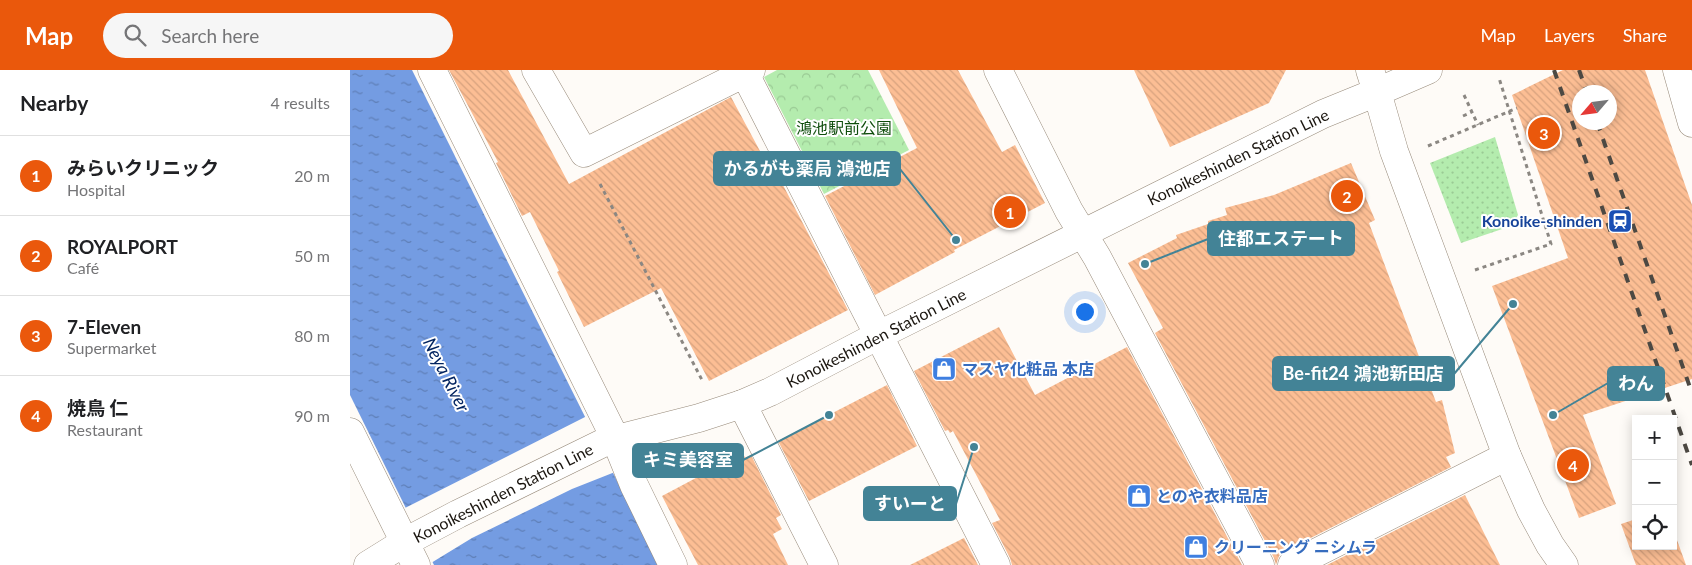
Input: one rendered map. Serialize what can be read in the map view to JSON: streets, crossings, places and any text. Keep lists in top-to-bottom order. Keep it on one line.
{"streets":{"street":["Konoikeshinden Station Line"]},"water":["Neya River"],"parks":["鴻池駅前公園"],"places":{"station":["Konoike-shinden"],"other":["かるがも薬局 鴻池店","住都エステート","Be-fit24 鴻池新田店","キミ美容室","わん","すいーと"],"shop":["マスヤ化粧品 本店","とのや衣料品店","クリーニング ニシムラ"]},"north":"bottom left","page":{"header":"Map","search":"Search here","nav":["Map","Layers","Share"],"heading":["Nearby","4 results"],"pins":["3","2","1","4"],"list":[{"mark":"1","name":"みらいクリニック","note":"Hospital","value":"20 m"},{"mark":"2","name":"ROYALPORT","note":"Café","value":"50 m"},{"mark":"3","name":"7-Eleven","note":"Supermarket","value":"80 m"},{"mark":"4","name":"焼鳥 仁","note":"Restaurant","value":"90 m"}],"map_buttons":["+","−"]}}
